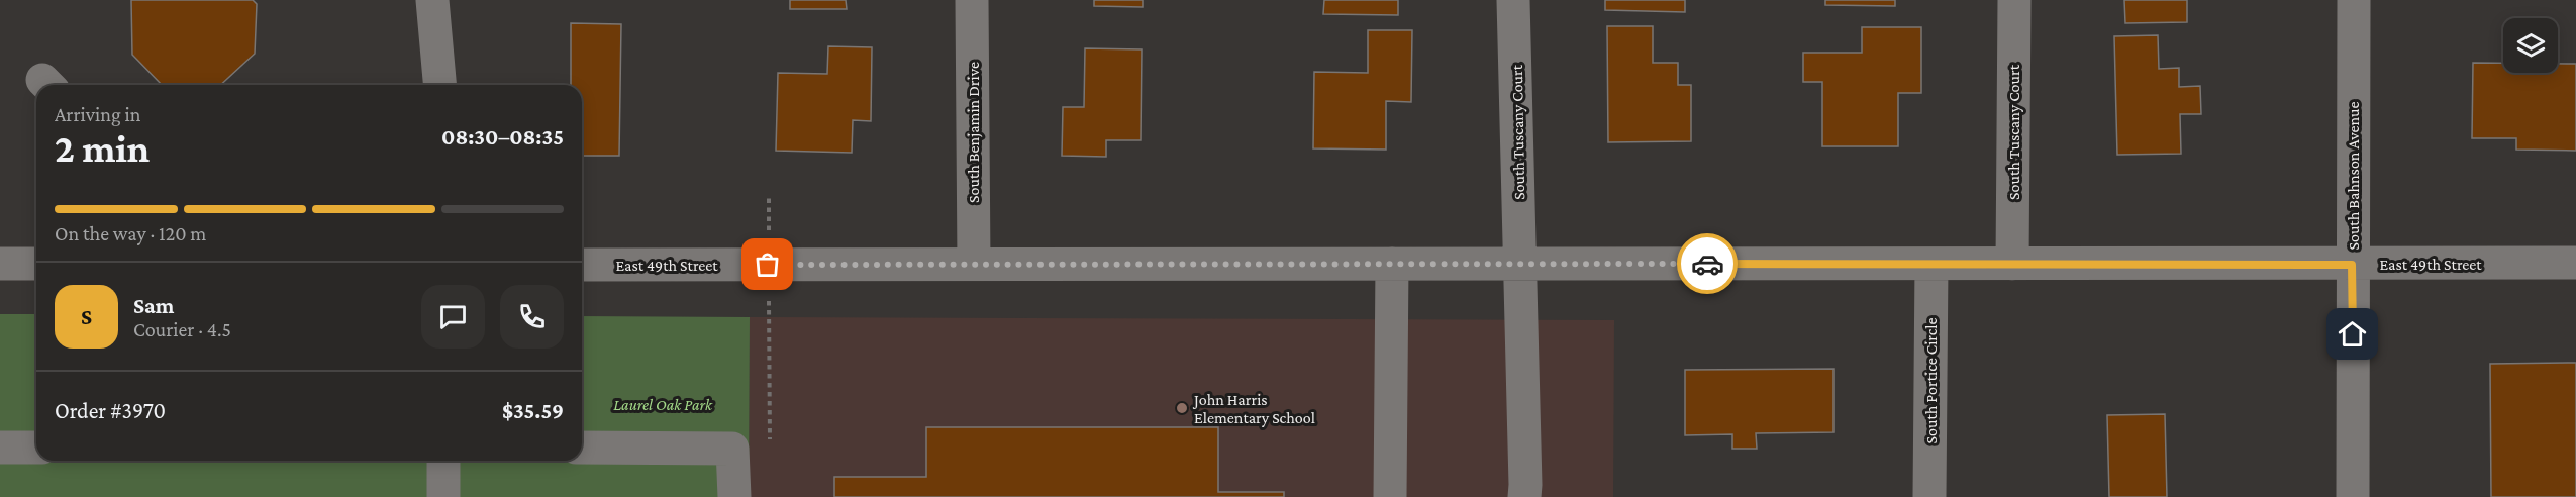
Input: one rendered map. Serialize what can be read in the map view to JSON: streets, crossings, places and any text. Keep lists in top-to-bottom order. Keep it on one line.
{"streets":{"street":["South Benjamin Drive","South Tuscany Court","South Bahnson Avenue","East 49th Street","South Portice Circle"]},"crossings":[["South Benjamin Drive","East 49th Street"],["South Tuscany Court","East 49th Street"],["South Bahnson Avenue","East 49th Street"],["East 49th Street","South Portice Circle"]],"parks":["Laurel Oak Park"],"places":["John Harris Elementary School"],"page":{"heading":["2 min","Arriving in","08:30–08:35"],"panel":["Sam","Courier · 4.5","Order #3970","$35.59"],"bar":"On the way · 120 m","round":"S"}}
